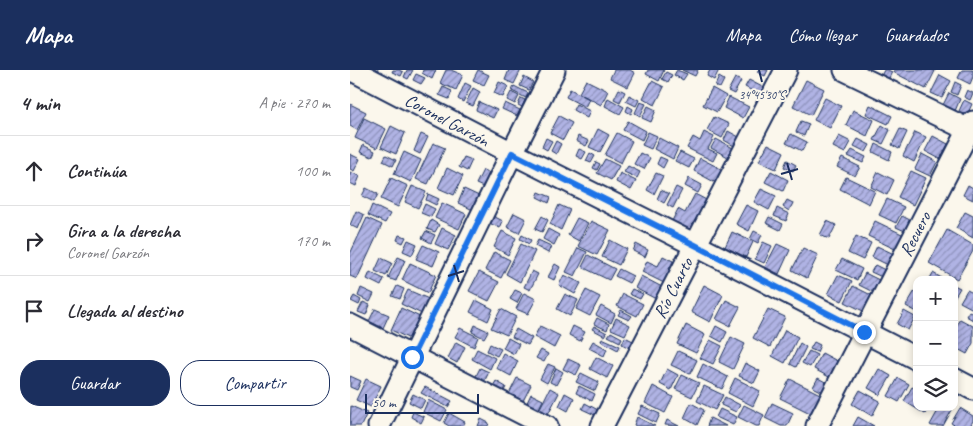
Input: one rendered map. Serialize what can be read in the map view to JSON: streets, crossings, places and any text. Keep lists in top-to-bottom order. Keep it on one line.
{"streets":{"street":["Coronel Garzón","Recuero","Río Cuarto"]},"crossings":[["Coronel Garzón","Recuero"],["Coronel Garzón","Río Cuarto"]],"scale_bar":"50 m","page":{"header":"Mapa","nav":["Mapa","Cómo llegar","Guardados"],"heading":["4 min","A pie · 270 m"],"list":[["Continúa","100 m"],["Gira a la derecha","Coronel Garzón","170 m"],"Llegada al destino"],"map_buttons":["+","−"],"buttons":["Guardar","Compartir"],"scale":"50 m"},"coordinates":["34°45'30\"S"]}
